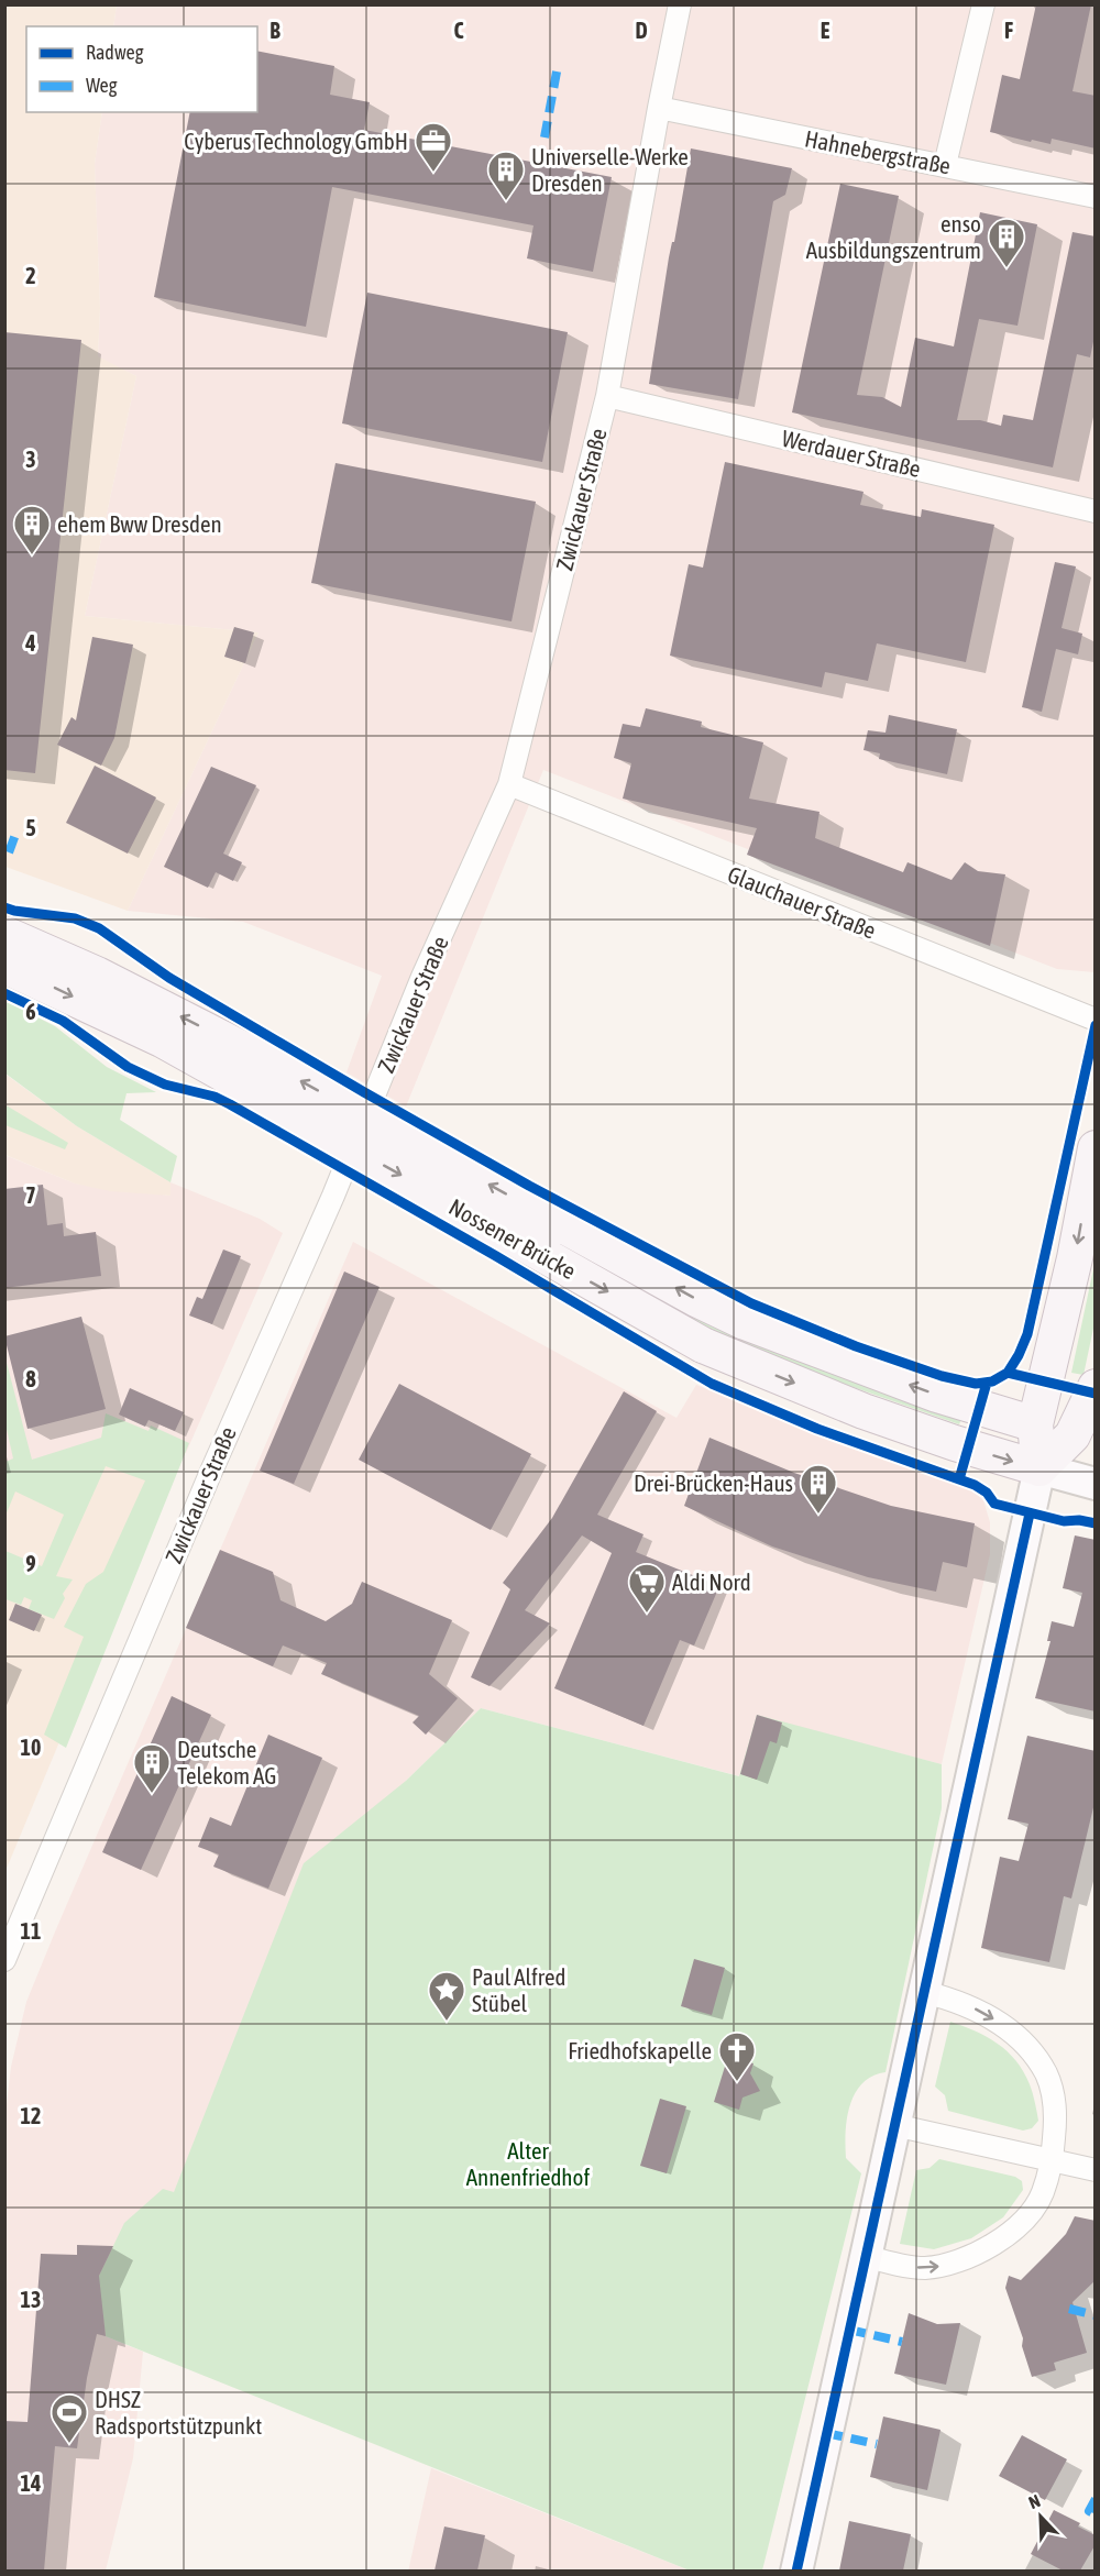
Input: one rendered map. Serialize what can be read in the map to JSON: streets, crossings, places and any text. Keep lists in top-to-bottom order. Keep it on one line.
{"streets":{"main road":["Nossener Brücke"],"street":["Hahnebergstraße","Werdauer Straße","Zwickauer Straße","Glauchauer Straße"]},"crossings":[["Hahnebergstraße","Zwickauer Straße"],["Werdauer Straße","Zwickauer Straße"],["Zwickauer Straße","Glauchauer Straße"]],"parks":["Alter Annenfriedhof"],"places":{"office":["Cyberus Technology GmbH"],"building":["Universelle-Werke Dresden","enso Ausbildungszentrum","ehem Bww Dresden","Drei-Brücken-Haus","Deutsche Telekom AG"],"supermarket":["Aldi Nord"],"place":["Paul Alfred Stübel"],"church":["Friedhofskapelle"],"sports":["DHSZ Radsportstützpunkt"]},"legend":["Radweg","Weg"],"north":"top left","grid":{"columns":["B","C","D","E","F"],"rows":["2","3","4","5","6","7","8","9","10","11","12","13","14"]}}
